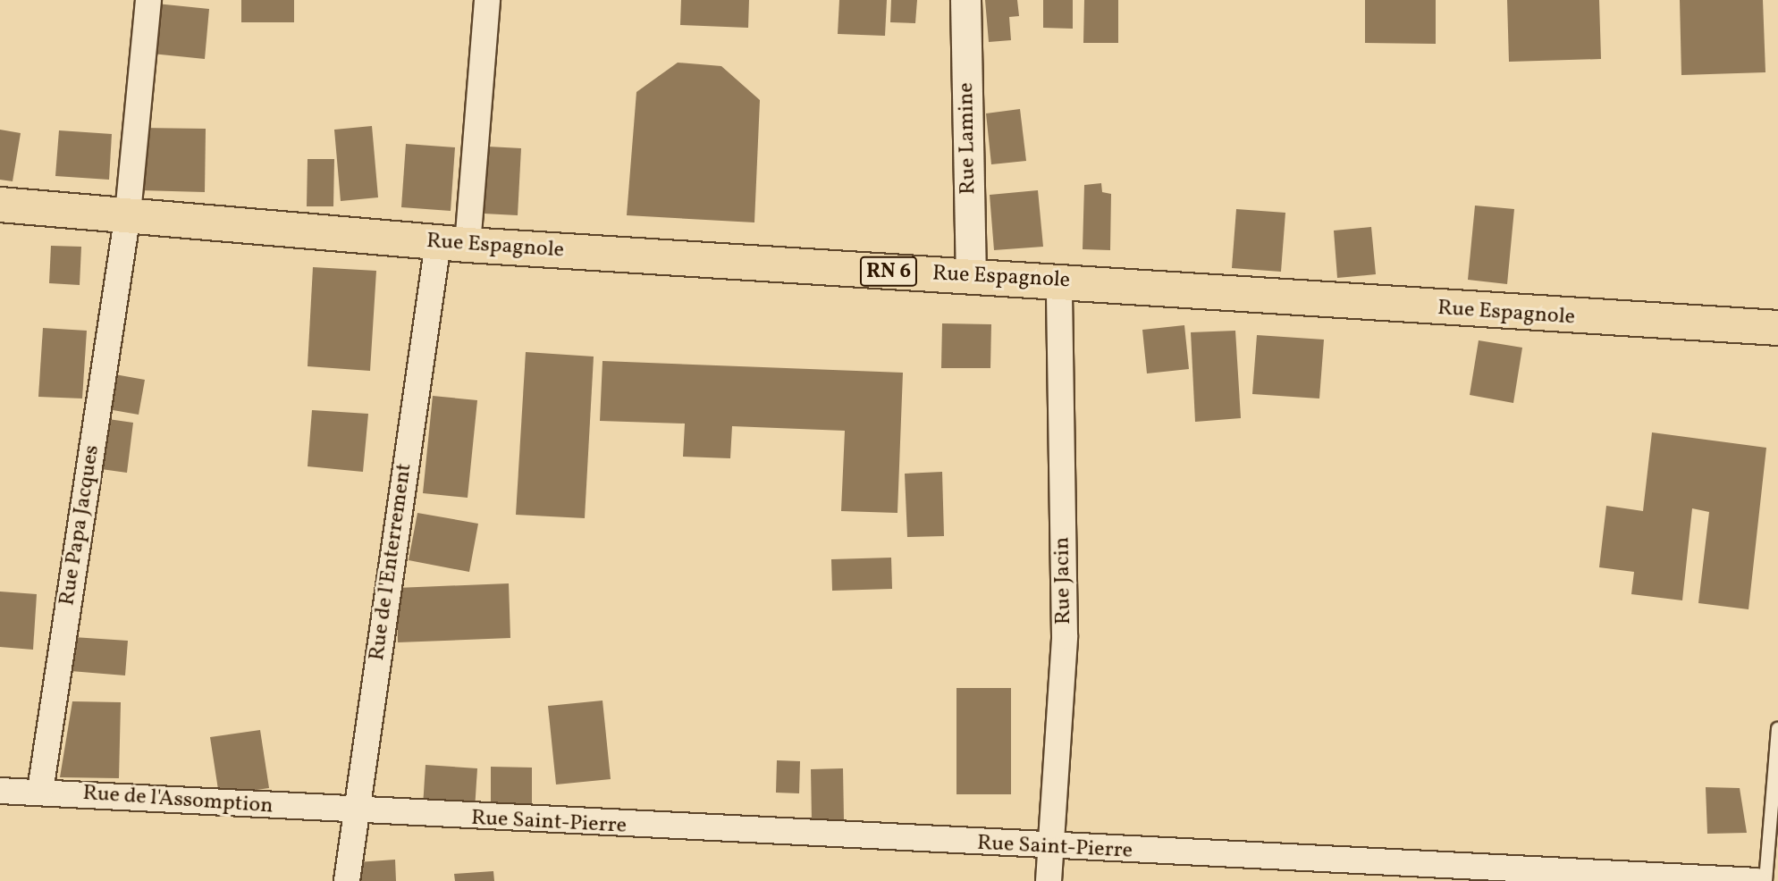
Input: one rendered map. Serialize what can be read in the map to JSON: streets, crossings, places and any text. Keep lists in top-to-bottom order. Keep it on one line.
{"streets":{"main road":["Rue Espagnole","RN 6"],"street":["Rue Lamine","Rue Papa Jacques","Rue de l'Enterrement","Rue Jacin","Rue de l'Assomption","Rue Saint-Pierre"]},"crossings":[["Rue Lamine","Rue Espagnole"],["Rue Espagnole","Rue Papa Jacques"],["Rue Espagnole","Rue de l'Enterrement"],["Rue Espagnole","Rue Jacin"],["Rue Papa Jacques","Rue de l'Assomption"],["Rue de l'Enterrement","Rue de l'Assomption"],["Rue de l'Enterrement","Rue Saint-Pierre"],["Rue Jacin","Rue Saint-Pierre"],["Rue de l'Assomption","Rue Saint-Pierre"]]}
